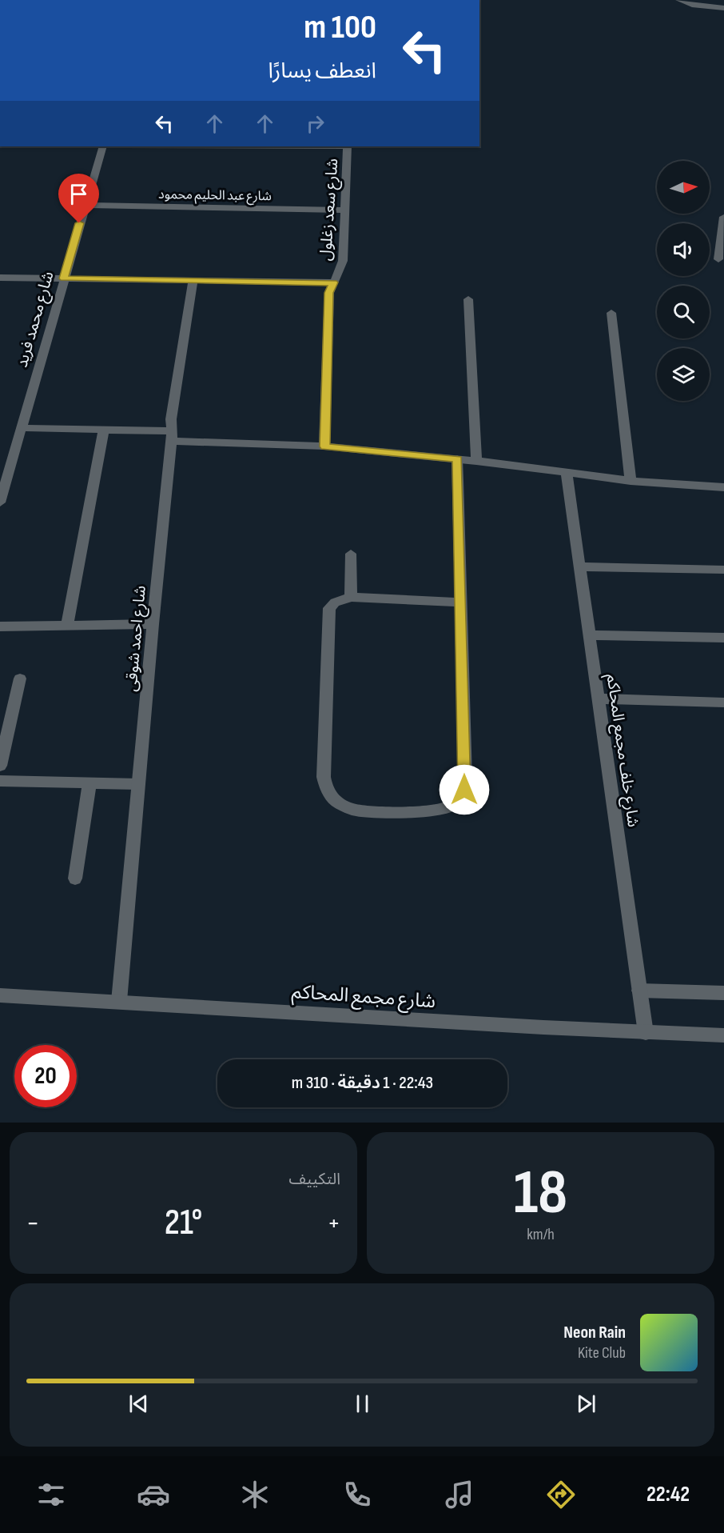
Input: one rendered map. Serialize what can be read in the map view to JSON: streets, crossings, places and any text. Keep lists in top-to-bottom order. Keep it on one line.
{"streets":{"street":["شارع عبد الحليم محمود","شارع سعد زغلول","شارع محمد فريد","شارع احمد شوقى","شارع خلف مجمع المحاكم","شارع مجمع المحاكم"]},"crossings":[["شارع عبد الحليم محمود","شارع سعد زغلول"],["شارع عبد الحليم محمود","شارع محمد فريد"],["شارع احمد شوقى","شارع مجمع المحاكم"],["شارع خلف مجمع المحاكم","شارع مجمع المحاكم"]],"north":"right","page":{"turn":["100 m","انعطف يسارًا"],"limit":"20","trip":"22:43 · 1 دقيقة · 310 m","tile":[["18","km/h"],"التكييف"],"heat":["−","21°","+"],"song":["Neon Rain","Kite Club"],"tabs":"22:42"}}
